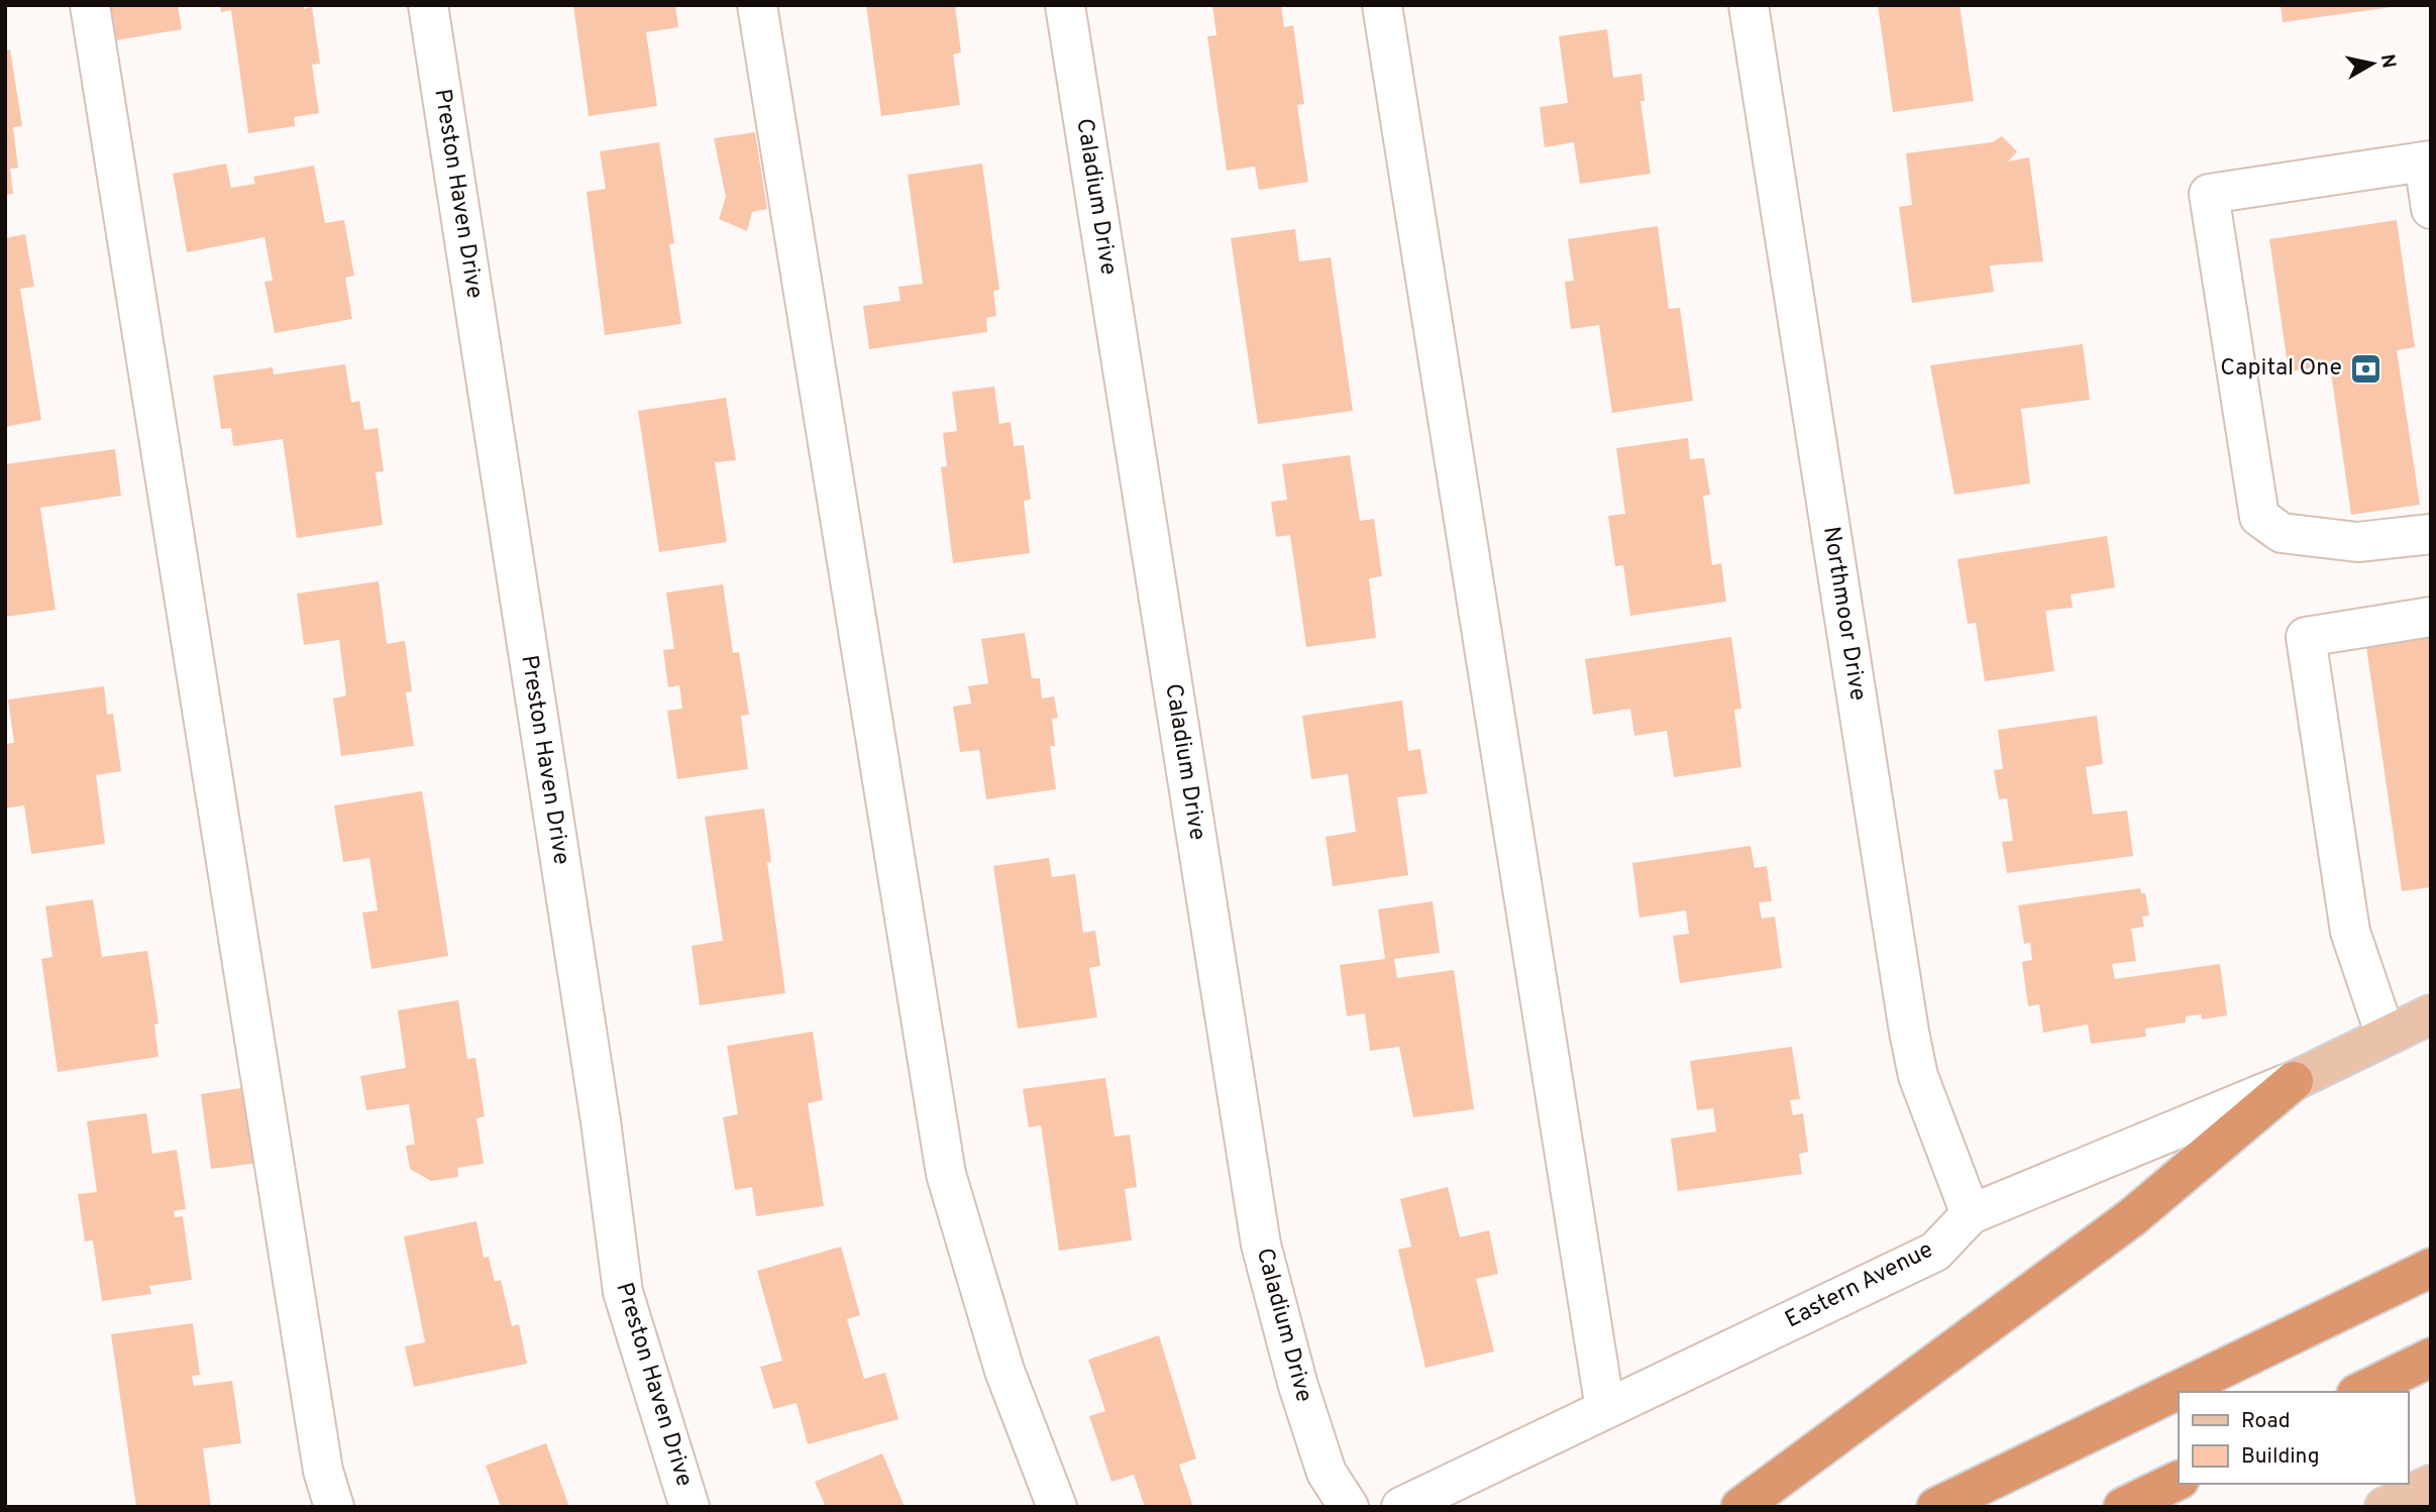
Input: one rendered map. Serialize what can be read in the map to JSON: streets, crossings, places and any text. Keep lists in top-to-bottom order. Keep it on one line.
{"streets":{"main road":["Eastern Avenue"],"street":["Preston Haven Drive","Caladium Drive","Northmoor Drive"]},"crossings":[["Northmoor Drive","Eastern Avenue"]],"places":{"bank":["Capital One"]},"legend":["Road","Building"],"north":"right"}
